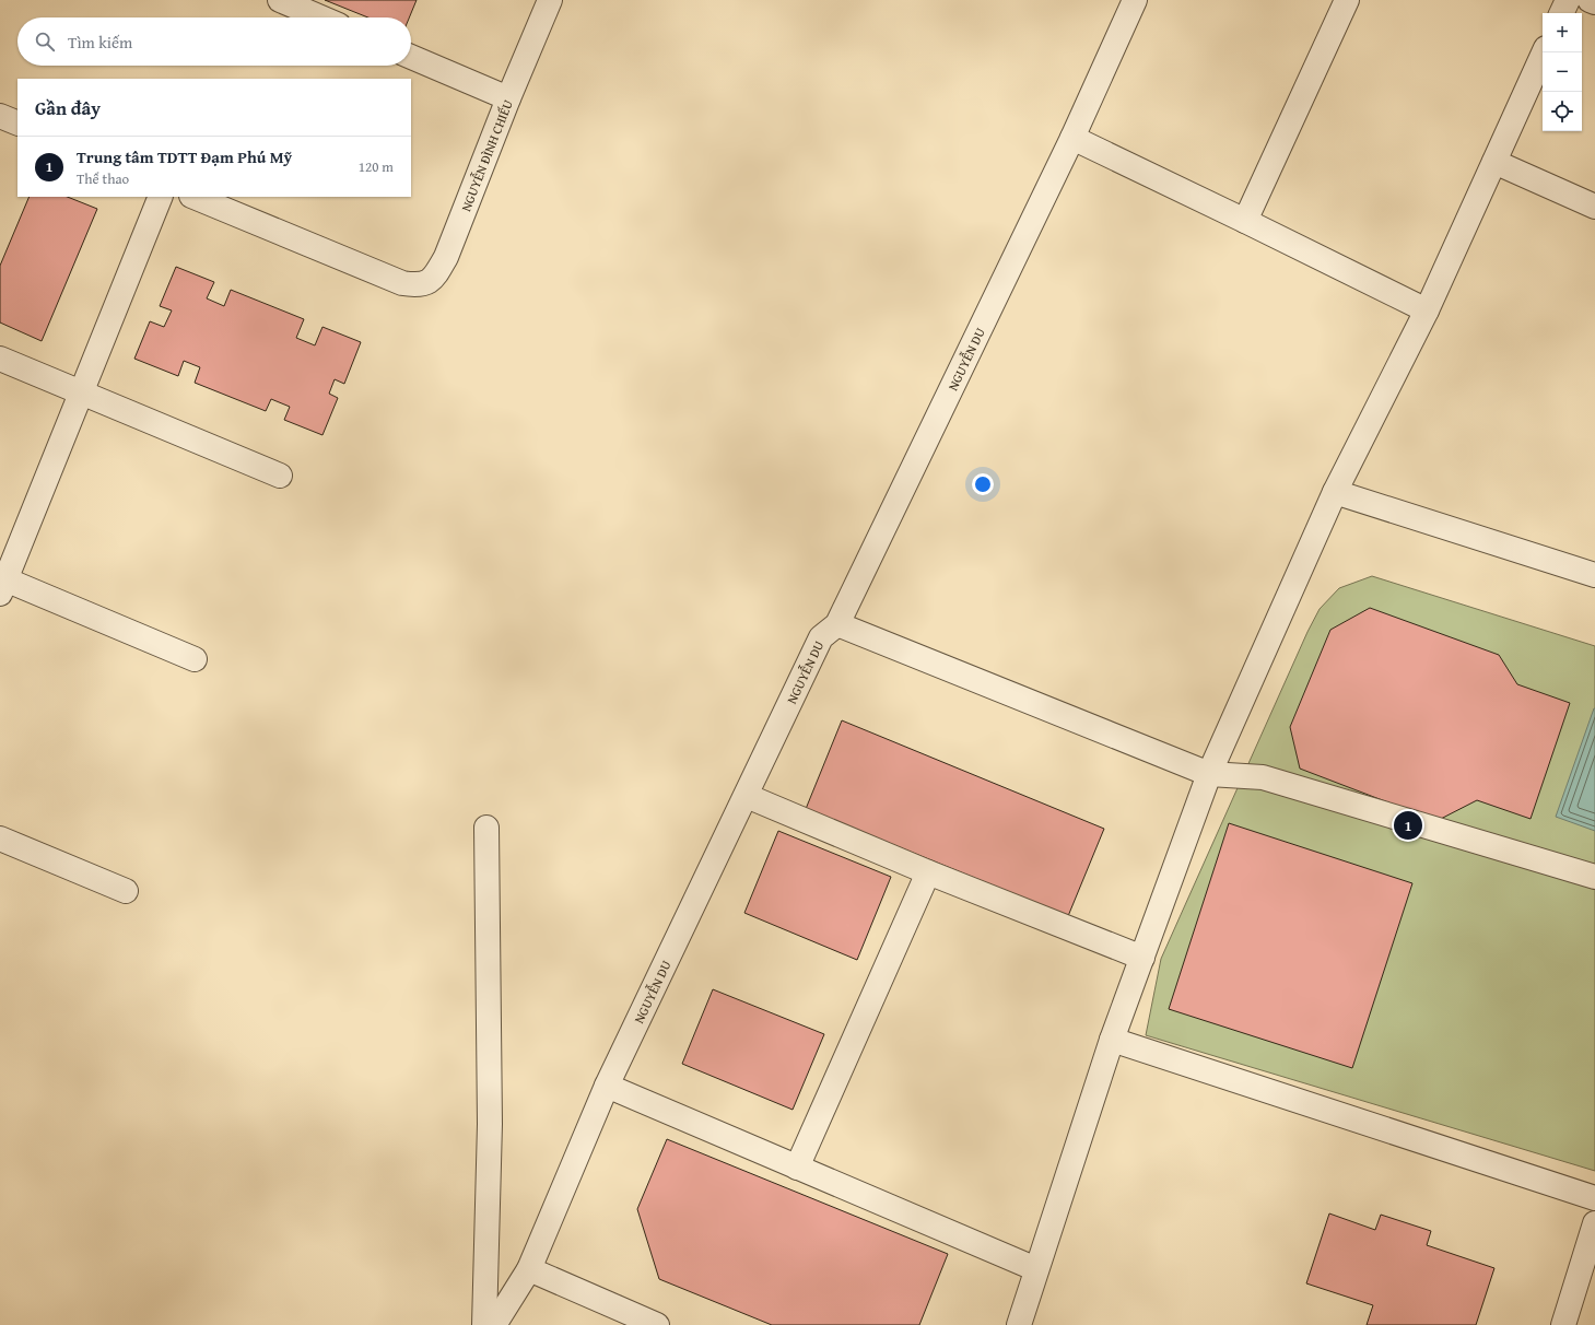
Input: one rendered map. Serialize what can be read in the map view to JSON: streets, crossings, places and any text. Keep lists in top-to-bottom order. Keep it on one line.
{"streets":{"street":["NGUYỄN ĐÌNH CHIỂU","NGUYỄN DU"]},"page":{"map_buttons":["+","−"],"search":"Tìm kiếm","heading":"Gần đây","list":[{"mark":"1","name":"Trung tâm TDTT Đạm Phú Mỹ","note":"Thể thao","value":"120 m"}],"pins":"1"}}
